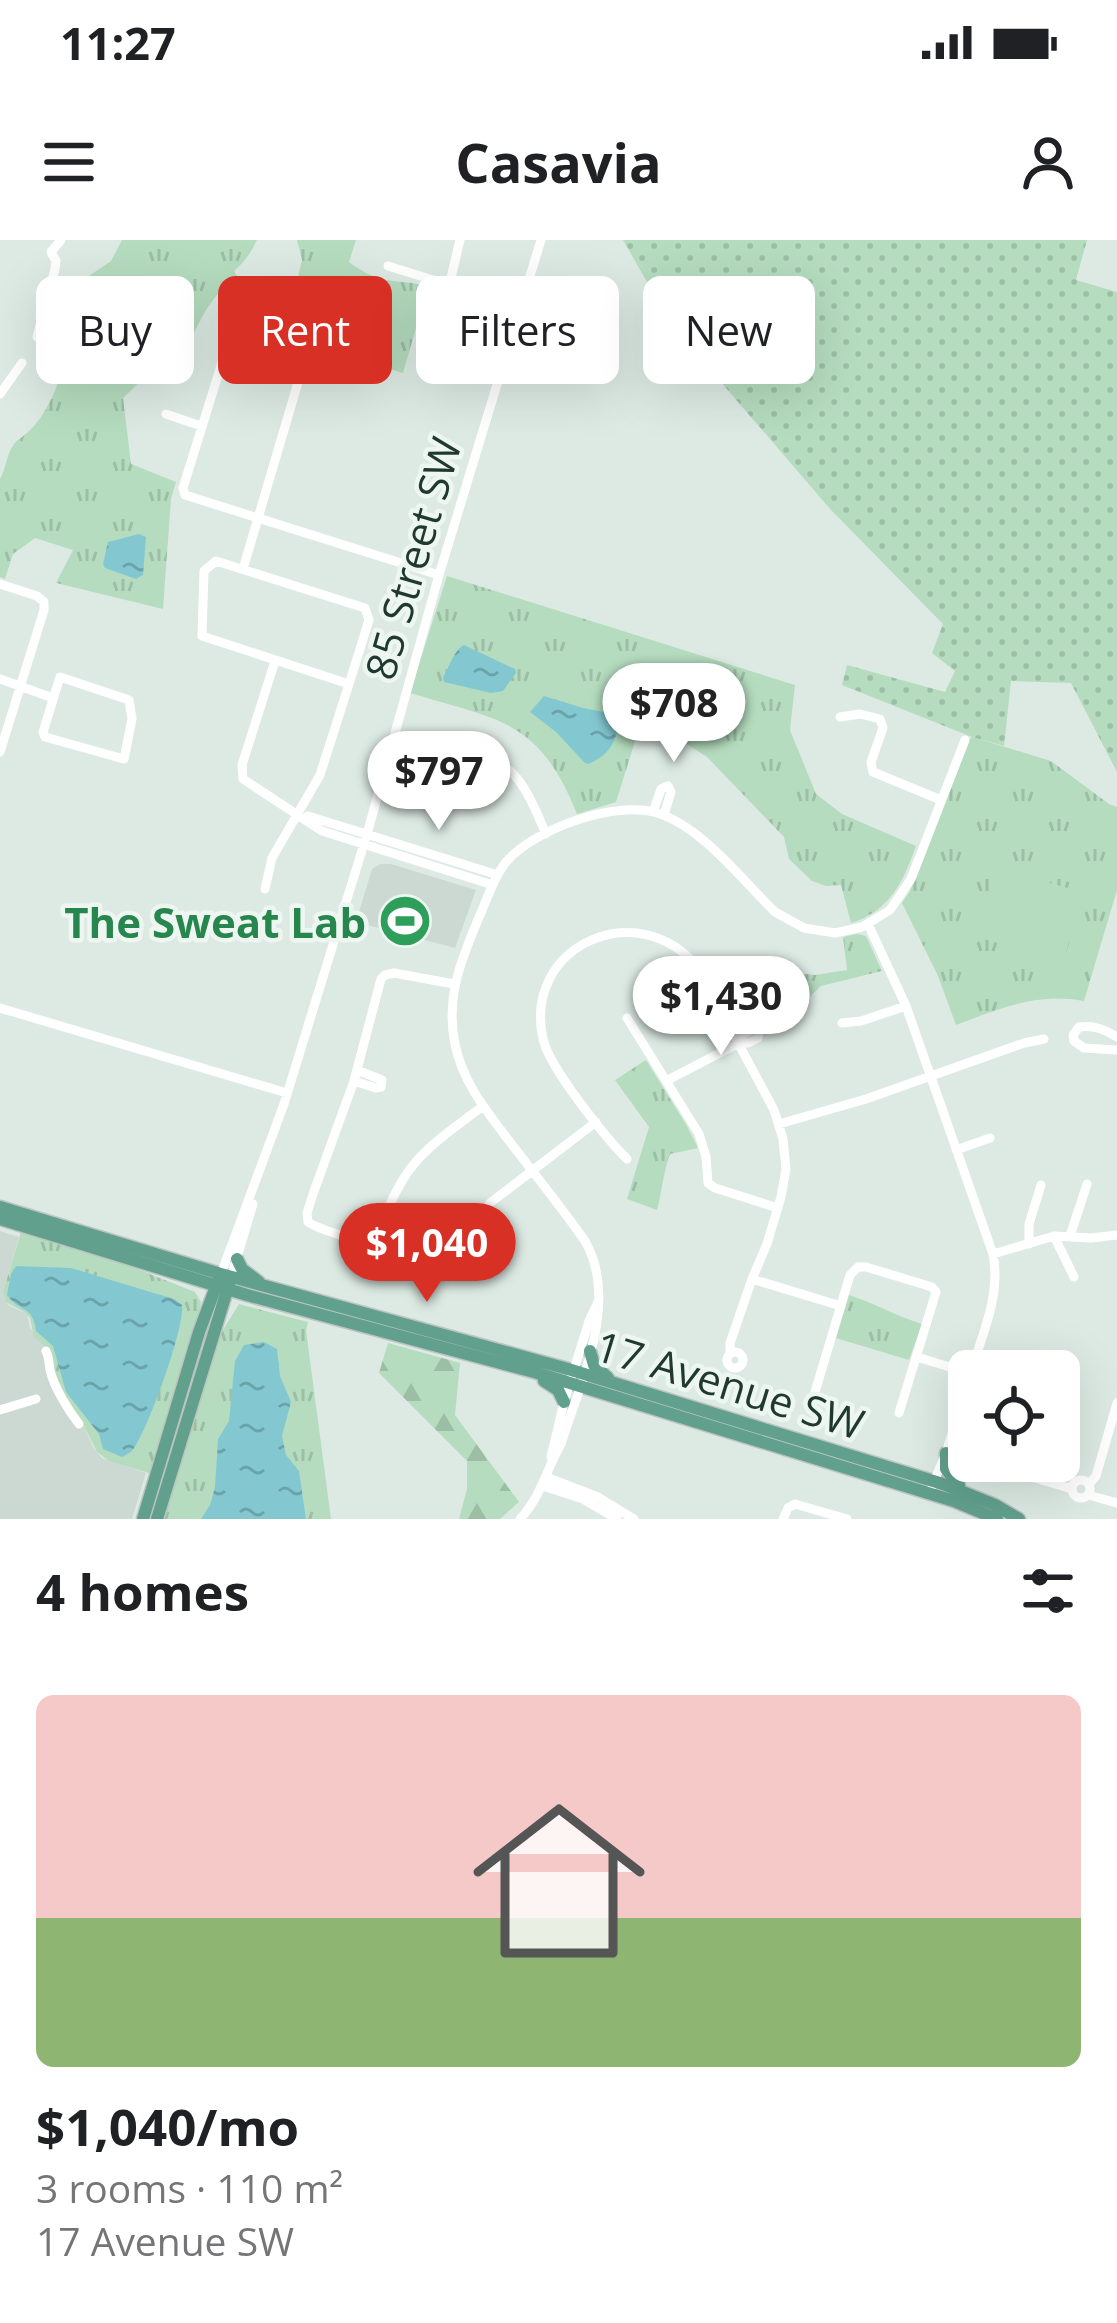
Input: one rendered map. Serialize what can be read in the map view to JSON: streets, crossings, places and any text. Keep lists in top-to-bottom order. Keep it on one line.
{"streets":{"main road":["85 Street SW","17 Avenue SW"]},"crossings":[["85 Street SW","17 Avenue SW"]],"places":{"sports":["The Sweat Lab"]},"page":{"status":"11:27","header":"Casavia","chip":["Buy","Rent","Filters","New"],"price":["$708","$797","$1,430","$1,040"],"heading":"4 homes","list":[{"name":"$1,040/mo","note":"3 rooms · 110 m² · 17 Avenue SW"}]}}
